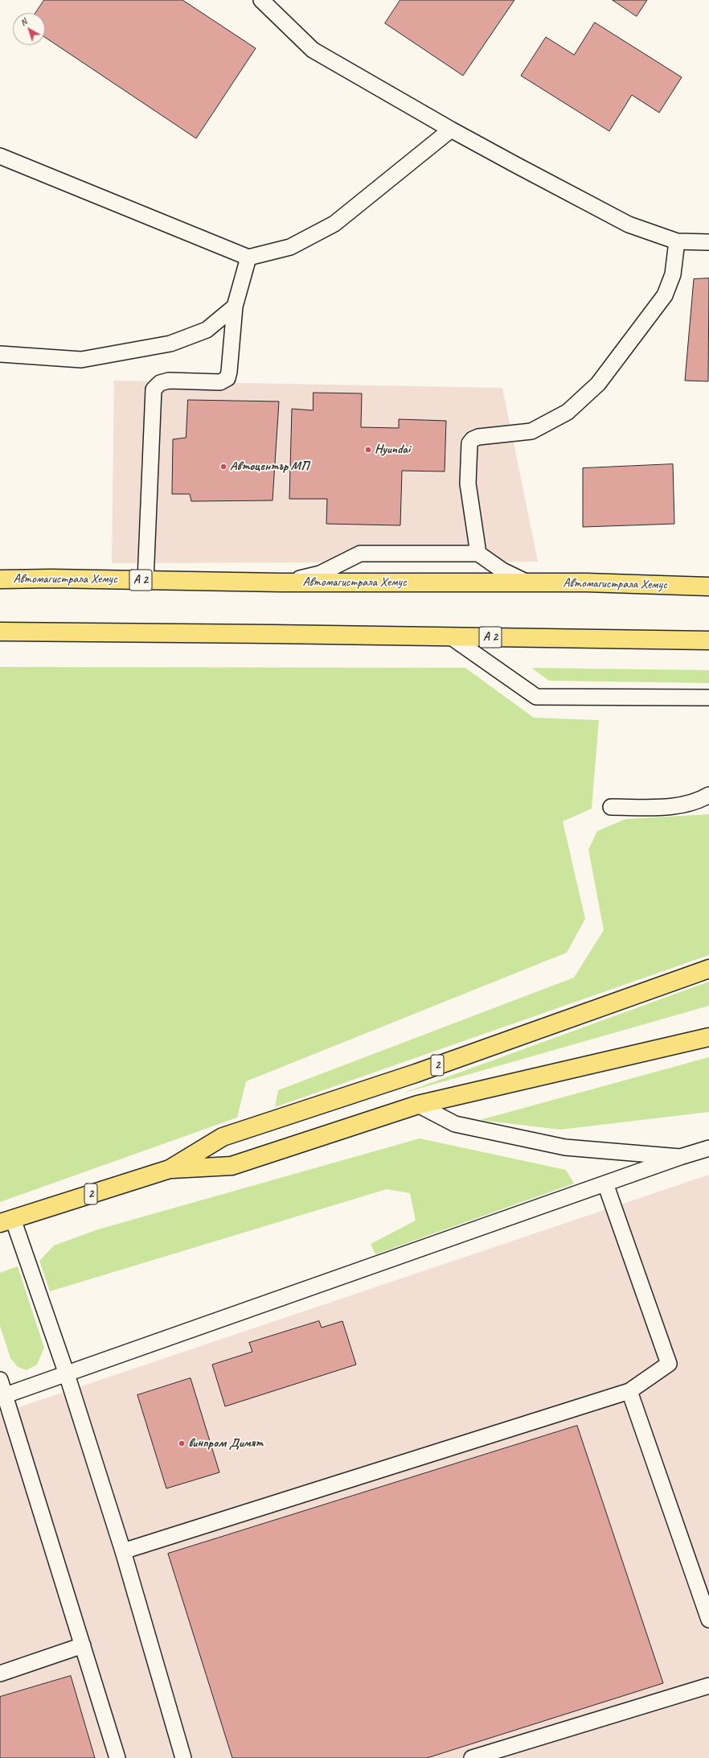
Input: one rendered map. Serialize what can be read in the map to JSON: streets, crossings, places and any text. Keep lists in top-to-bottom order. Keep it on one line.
{"streets":{"main road":["Автомагистрала Хемус","A 2","2"]},"places":["Hyundai","Автоцентър МП","винпром Димят"],"north":"top left"}
